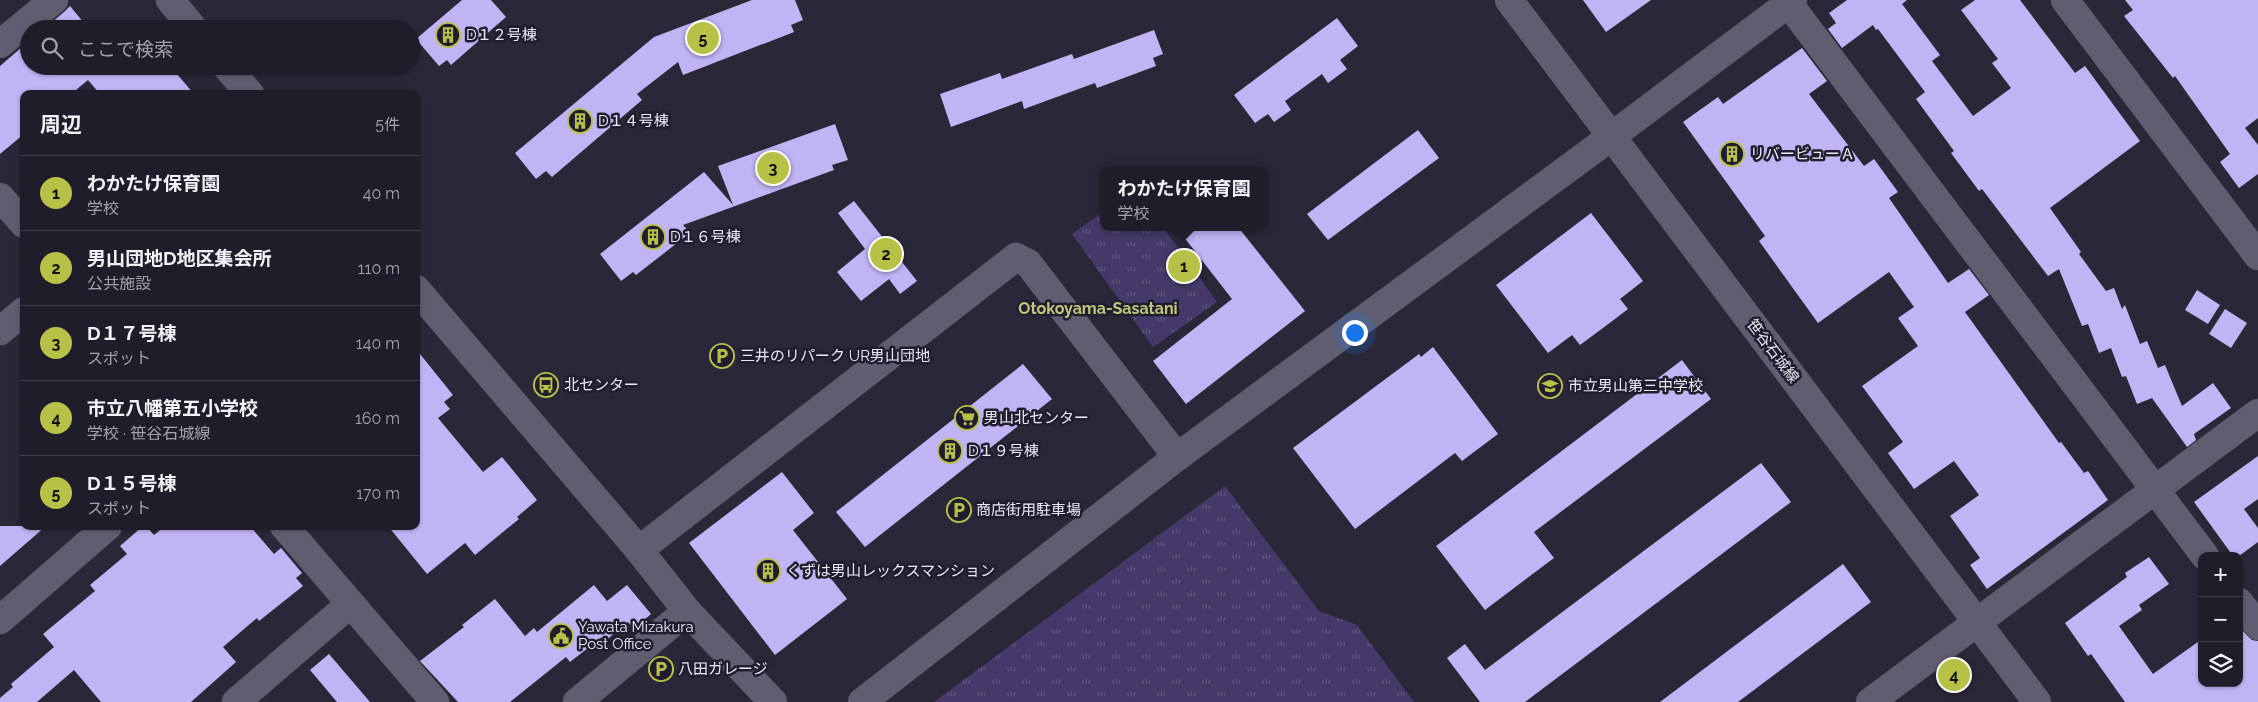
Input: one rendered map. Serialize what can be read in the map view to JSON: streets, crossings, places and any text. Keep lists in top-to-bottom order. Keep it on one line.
{"streets":{"street":["笹谷石城線"]},"districts":["Otokoyama-Sasatani"],"places":{"building":["D１２号棟","D１４号棟","リバービューＡ","D１６号棟","D１９号棟","くずは男山レックスマンション"],"parking":["三井のリパーク UR男山団地","商店街用駐車場","八田ガレージ"],"bus stop":["北センター"],"school or university":["市立男山第三中学校"],"supermarket":["男山北センター"],"public building":["Yawata Mizakura Post Office"]},"page":{"pins":["5","3","2","1","4"],"search":"ここで検索","heading":["周辺","5件"],"list":[{"mark":"1","name":"わかたけ保育園","note":"学校","value":"40 m"},{"mark":"2","name":"男山団地D地区集会所","note":"公共施設","value":"110 m"},{"mark":"3","name":"D１７号棟","note":"スポット","value":"140 m"},{"mark":"4","name":"市立八幡第五小学校","note":"学校 · 笹谷石城線","value":"160 m"},{"mark":"5","name":"D１５号棟","note":"スポット","value":"170 m"}],"popup":["わかたけ保育園","学校"],"map_buttons":["+","−"]}}
